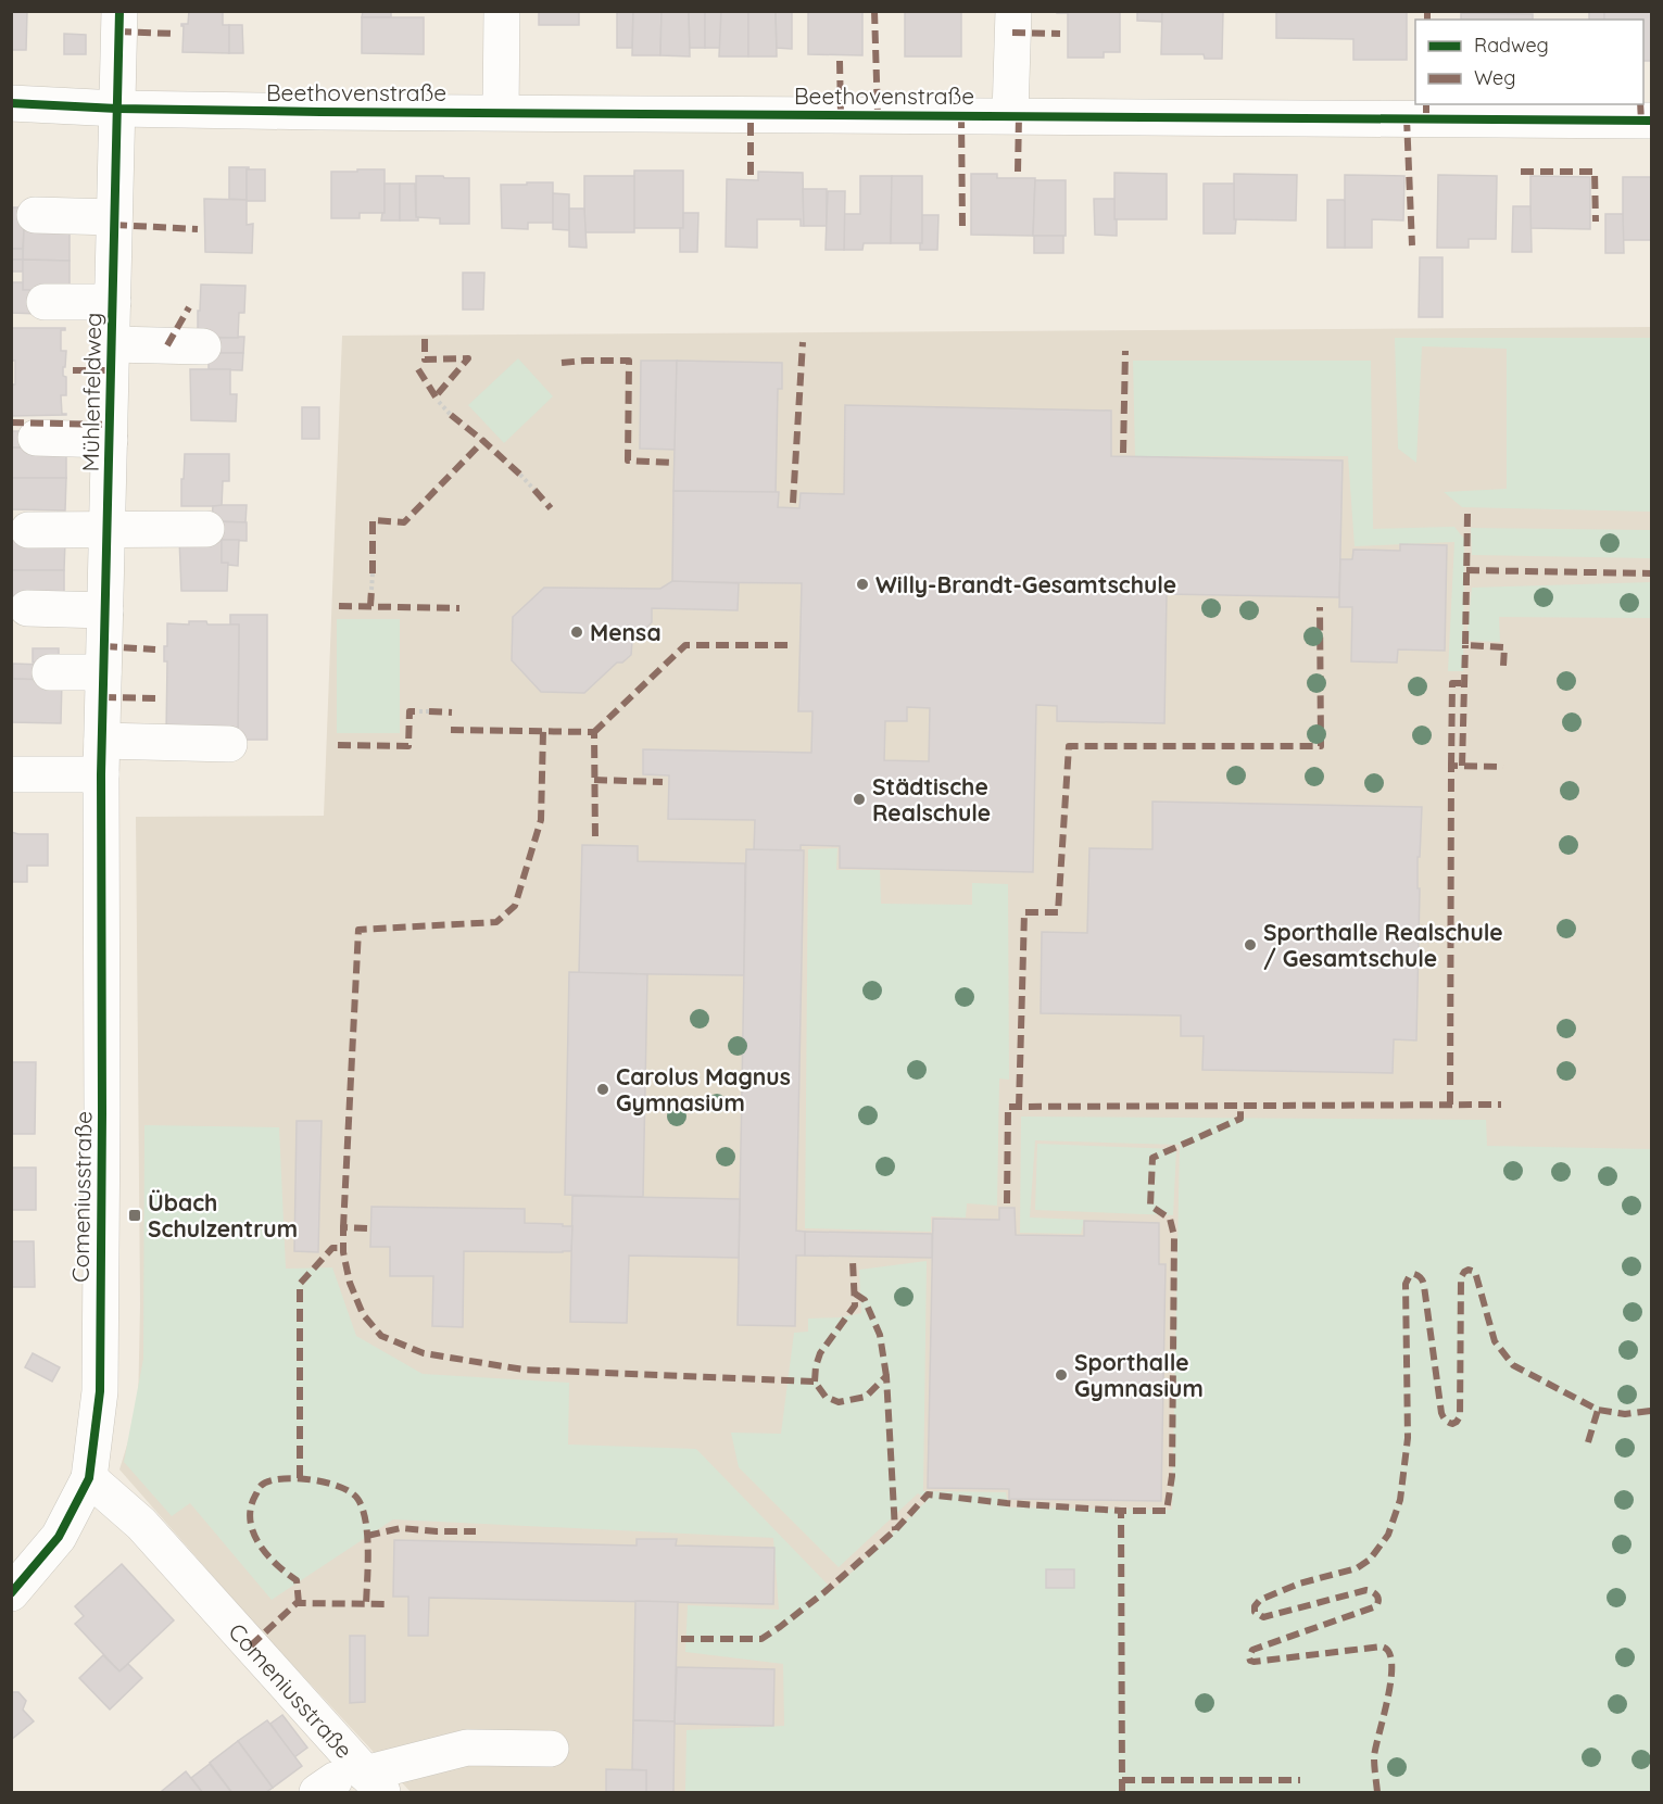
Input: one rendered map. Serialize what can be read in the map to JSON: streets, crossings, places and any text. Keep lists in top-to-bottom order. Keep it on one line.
{"streets":{"street":["Beethovenstraße","Mühlenfeldweg","Comeniusstraße"]},"crossings":[["Beethovenstraße","Mühlenfeldweg"],["Mühlenfeldweg","Comeniusstraße"]],"places":{"other":["Willy-Brandt-Gesamtschule","Mensa","Städtische Realschule","Sporthalle Realschule / Gesamtschule","Carolus Magnus Gymnasium","Sporthalle Gymnasium"],"transit":["Übach Schulzentrum"]},"legend":["Radweg","Weg"]}
